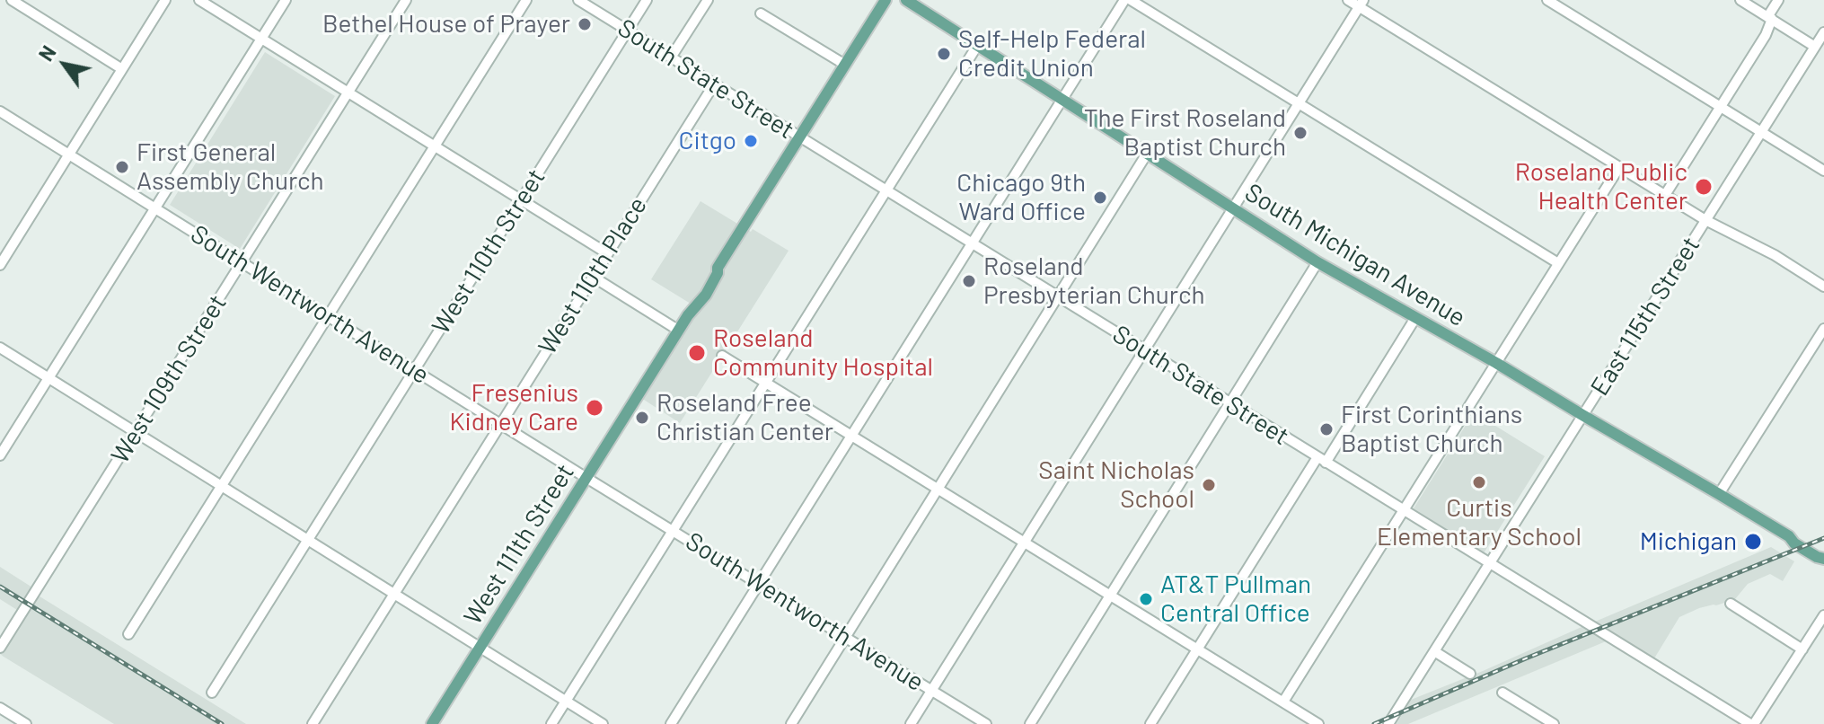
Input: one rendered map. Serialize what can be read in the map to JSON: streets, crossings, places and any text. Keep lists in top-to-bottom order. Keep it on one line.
{"streets":{"main road":["South Michigan Avenue","West 111th Street"],"street":["South State Street","West 110th Street","West 110th Place","South Wentworth Avenue","East 115th Street","West 109th Street"]},"crossings":[["South State Street","West 110th Street"],["South State Street","West 110th Place"],["South State Street","East 115th Street"],["South State Street","West 111th Street"],["West 110th Street","South Wentworth Avenue"],["South Michigan Avenue","East 115th Street"],["West 110th Place","South Wentworth Avenue"],["South Wentworth Avenue","West 109th Street"],["South Wentworth Avenue","West 111th Street"]],"places":["Bethel House of Prayer","Self-Help Federal Credit Union","The First Roseland Baptist Church","Citgo","First General Assembly Church","Roseland Public Health Center","Chicago 9th Ward Office","Roseland Presbyterian Church","Roseland Community Hospital","Fresenius Kidney Care","Roseland Free Christian Center","First Corinthians Baptist Church","Curtis Elementary School","Saint Nicholas School","Michigan","AT&T Pullman Central Office"],"north":"top left"}
